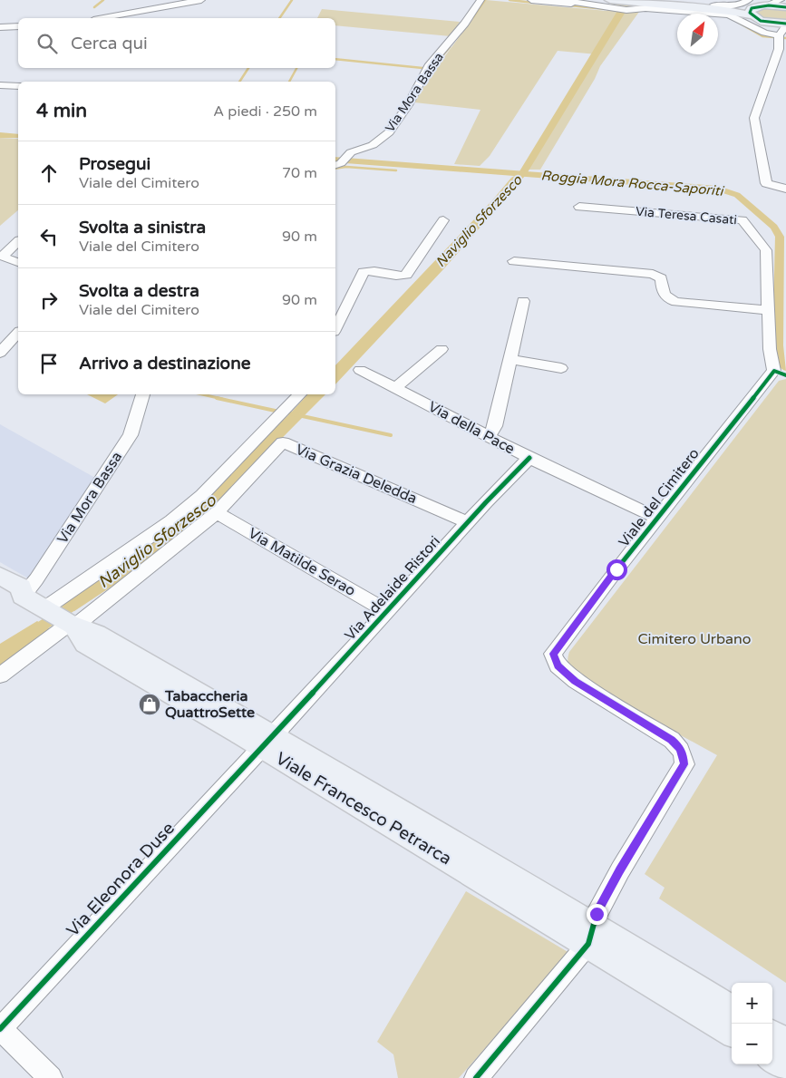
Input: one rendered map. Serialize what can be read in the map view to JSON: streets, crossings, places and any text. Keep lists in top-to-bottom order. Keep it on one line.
{"streets":{"main road":["Viale Francesco Petrarca"],"street":["Via Mora Bassa","Via Teresa Casati","Via della Pace","Via Grazia Deledda","Viale del Cimitero","Via Matilde Serao","Via Adelaide Ristori","Via Eleonora Duse"]},"crossings":[["Via Mora Bassa","Viale Francesco Petrarca"],["Via Teresa Casati","Viale del Cimitero"],["Via della Pace","Viale del Cimitero"],["Via della Pace","Via Adelaide Ristori"],["Via Grazia Deledda","Via Matilde Serao"],["Via Grazia Deledda","Via Adelaide Ristori"],["Viale del Cimitero","Viale Francesco Petrarca"],["Via Matilde Serao","Via Adelaide Ristori"],["Via Adelaide Ristori","Viale Francesco Petrarca"],["Via Adelaide Ristori","Via Eleonora Duse"],["Viale Francesco Petrarca","Via Eleonora Duse"]],"water":["Roggia Mora Rocca-Saporiti","Naviglio Sforzesco"],"parks":["Cimitero Urbano"],"places":{"shop":["Tabaccheria QuattroSette"]},"north":"top right","page":{"search":"Cerca qui","heading":["4 min","A piedi · 250 m"],"list":[["Prosegui","Viale del Cimitero","70 m"],["Svolta a sinistra","Viale del Cimitero","90 m"],["Svolta a destra","Viale del Cimitero","90 m"],"Arrivo a destinazione"],"map_buttons":["+","−"]}}
